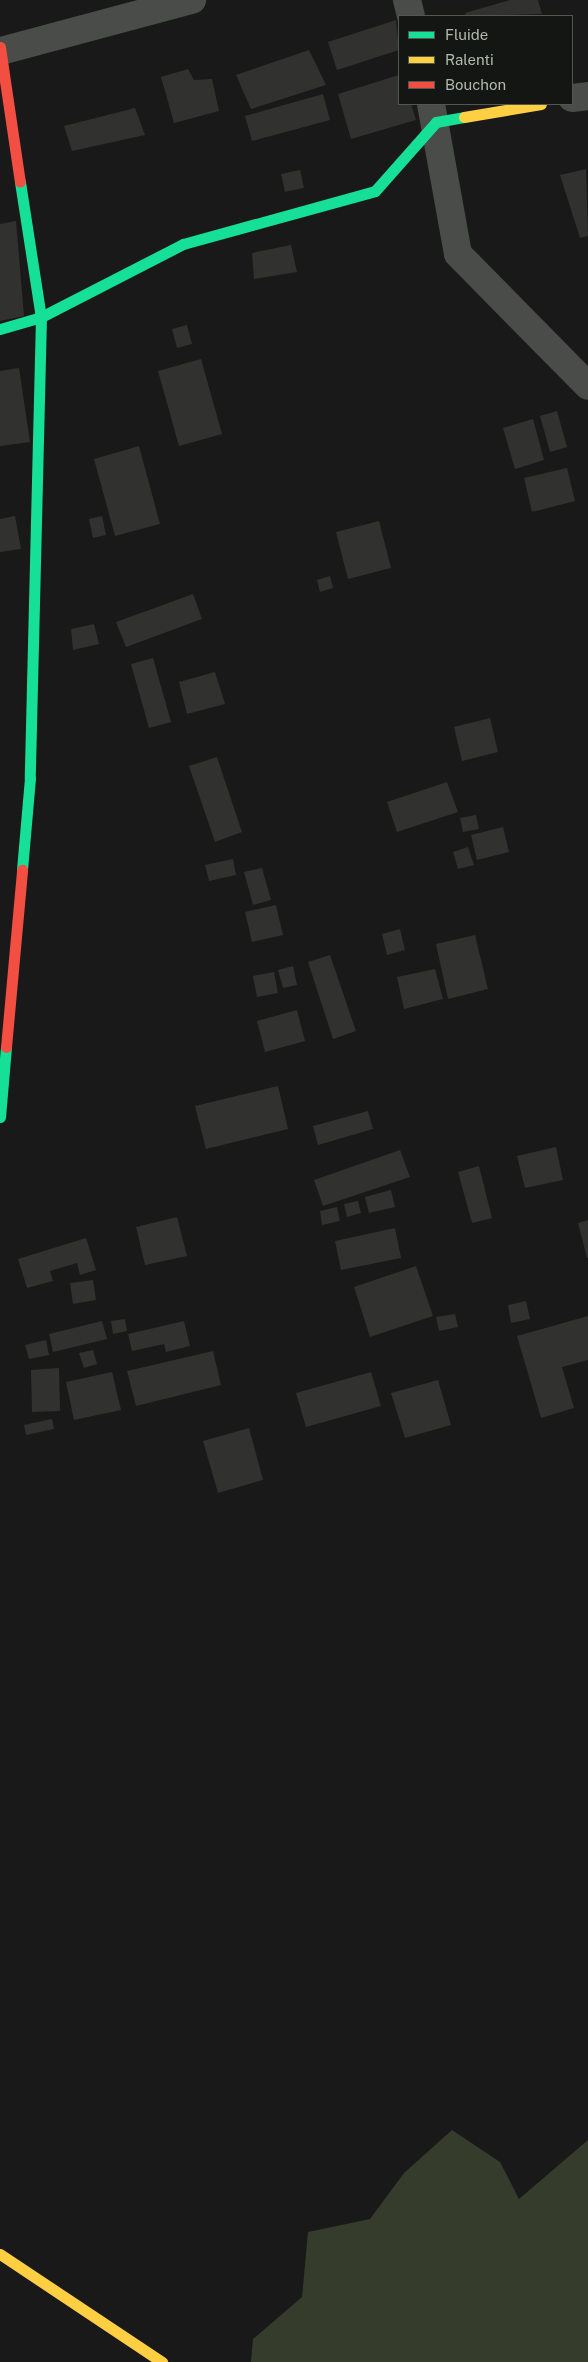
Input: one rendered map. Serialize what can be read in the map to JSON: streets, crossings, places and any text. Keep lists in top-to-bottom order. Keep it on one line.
{"legend":["Fluide","Ralenti","Bouchon"]}
